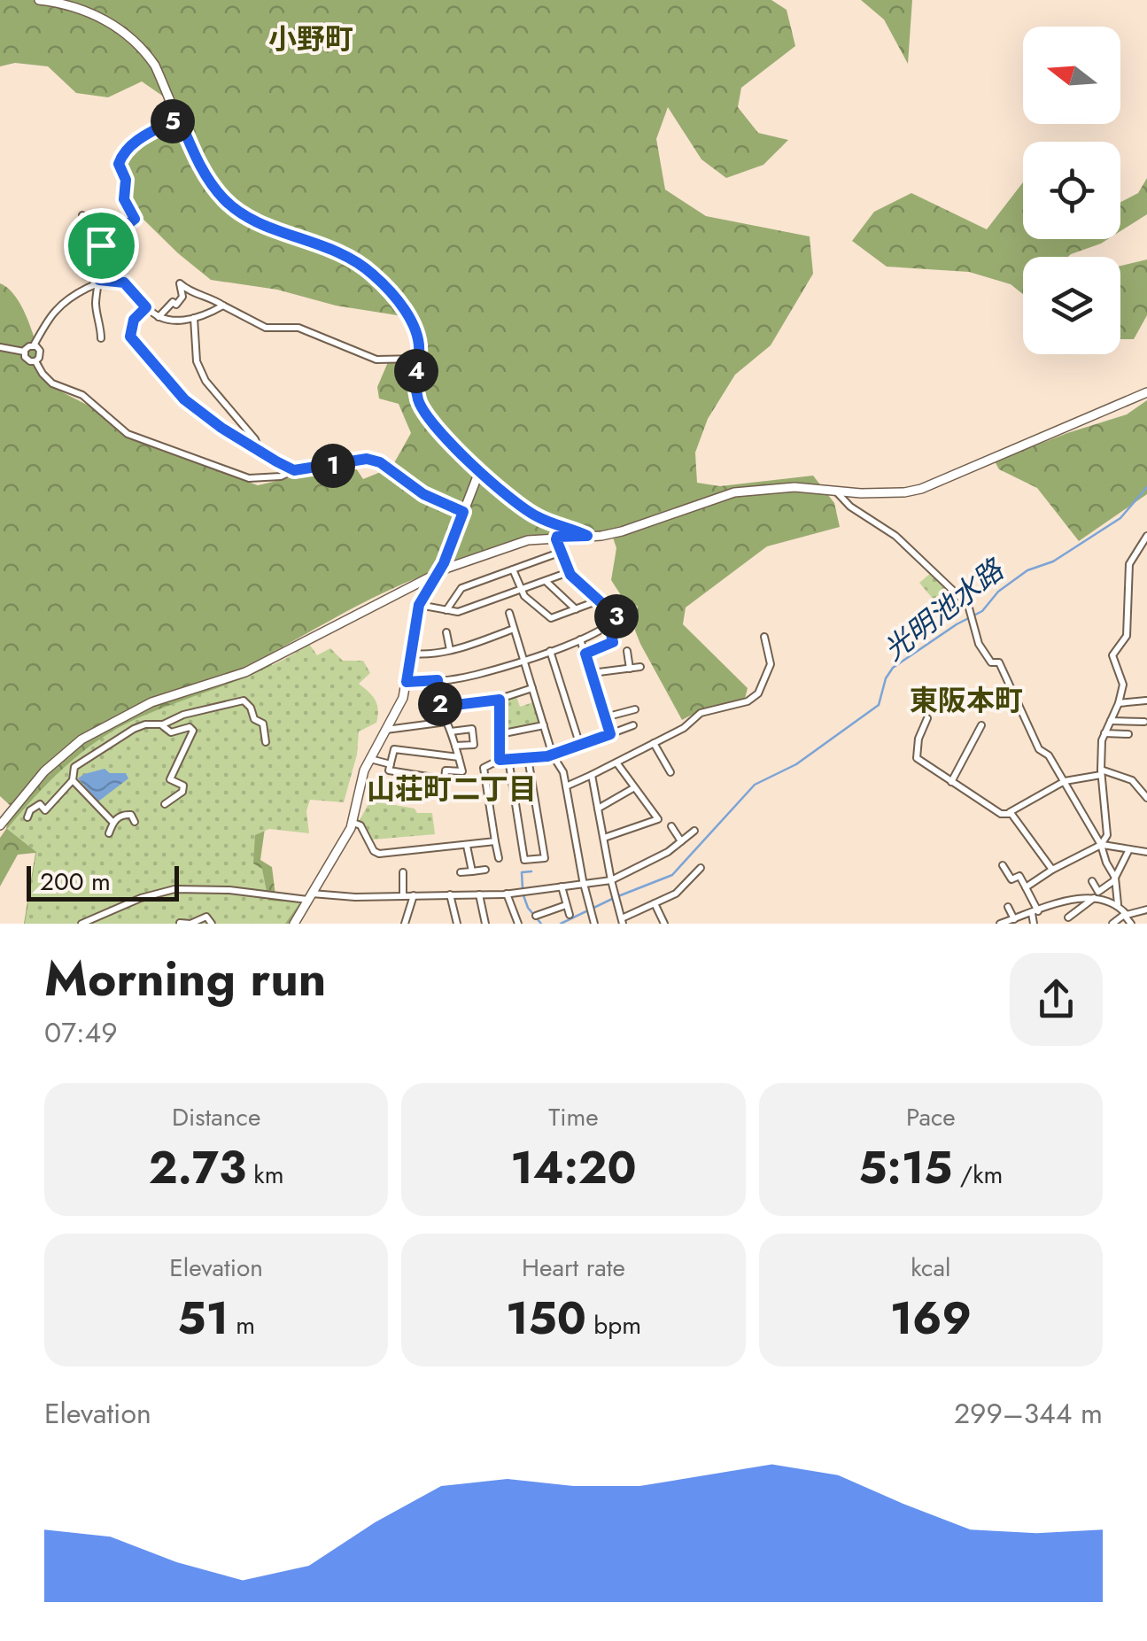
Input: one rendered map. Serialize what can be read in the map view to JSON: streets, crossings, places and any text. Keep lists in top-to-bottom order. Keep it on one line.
{"districts":["小野町","東阪本町","山荘町二丁目"],"water":["光明池水路"],"scale_bar":"200 m","north":"left","page":{"pins":["5","4","1","3","2"],"scale":"200 m","heading":["Morning run","07:49"],"stats":[["Distance","2.73 km"],["Time","14:20"],["Pace","5:15 /km"],["Elevation","51 m"],["Heart rate","150 bpm"],["kcal","169"]],"chart":["Elevation","299–344 m"]}}
